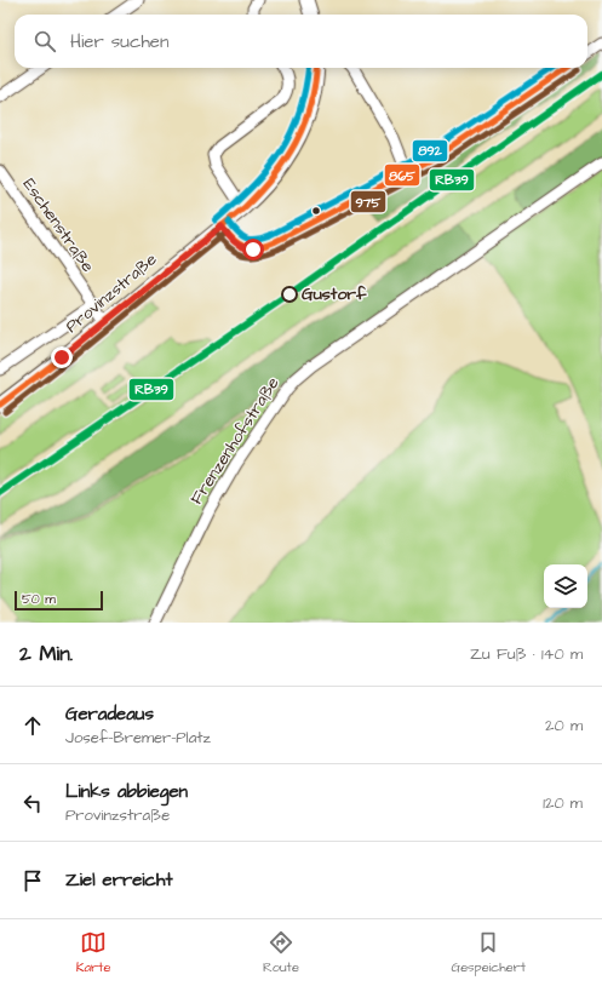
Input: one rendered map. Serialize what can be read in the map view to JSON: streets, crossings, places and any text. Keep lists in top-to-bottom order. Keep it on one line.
{"streets":{"street":["Eschenstraße","Provinzstraße","Frenzenhofstraße"]},"crossings":[["Eschenstraße","Provinzstraße"]],"places":["Gustorf"],"lines":["transit line 865","transit line 892","transit line 975","transit line RB39"],"scale_bar":"50 m","page":{"search":"Hier suchen","scale":"50 m","heading":["2 Min.","Zu Fuß · 140 m"],"list":[["Geradeaus","Josef-Bremer-Platz","20 m"],["Links abbiegen","Provinzstraße","120 m"],"Ziel erreicht"],"nav":["Karte","Route","Gespeichert"]}}
